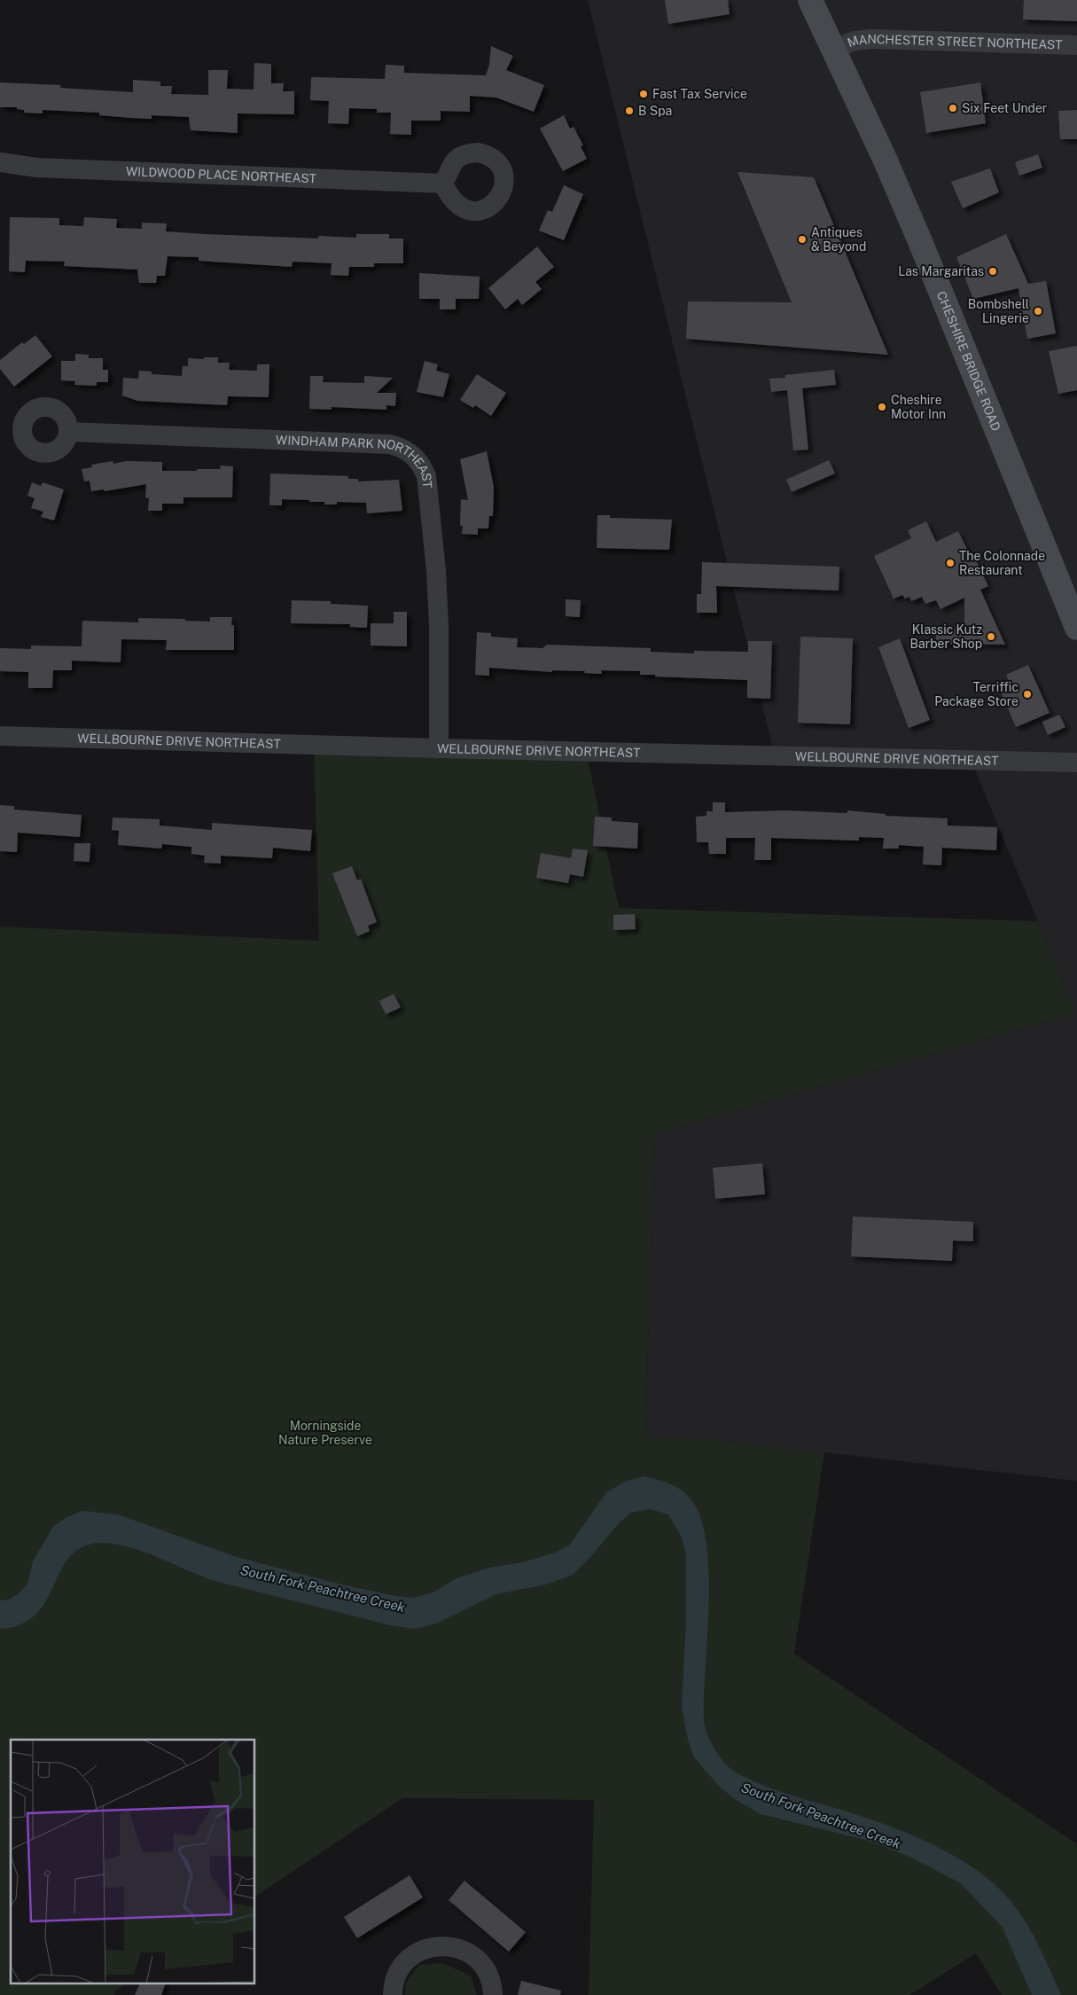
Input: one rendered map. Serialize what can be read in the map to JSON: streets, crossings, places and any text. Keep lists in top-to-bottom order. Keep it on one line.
{"streets":{"main road":["CHESHIRE BRIDGE ROAD"],"street":["MANCHESTER STREET NORTHEAST","WILDWOOD PLACE NORTHEAST","WINDHAM PARK NORTHEAST","WELLBOURNE DRIVE NORTHEAST"]},"crossings":[["MANCHESTER STREET NORTHEAST","CHESHIRE BRIDGE ROAD"],["WINDHAM PARK NORTHEAST","WELLBOURNE DRIVE NORTHEAST"]],"water":["South Fork Peachtree Creek"],"parks":["Morningside Nature Preserve"],"places":["Fast Tax Service","Six Feet Under","B Spa","Antiques & Beyond","Las Margaritas","Bombshell Lingerie","Cheshire Motor Inn","The Colonnade Restaurant","Klassic Kutz Barber Shop","Terriffic Package Store"]}
